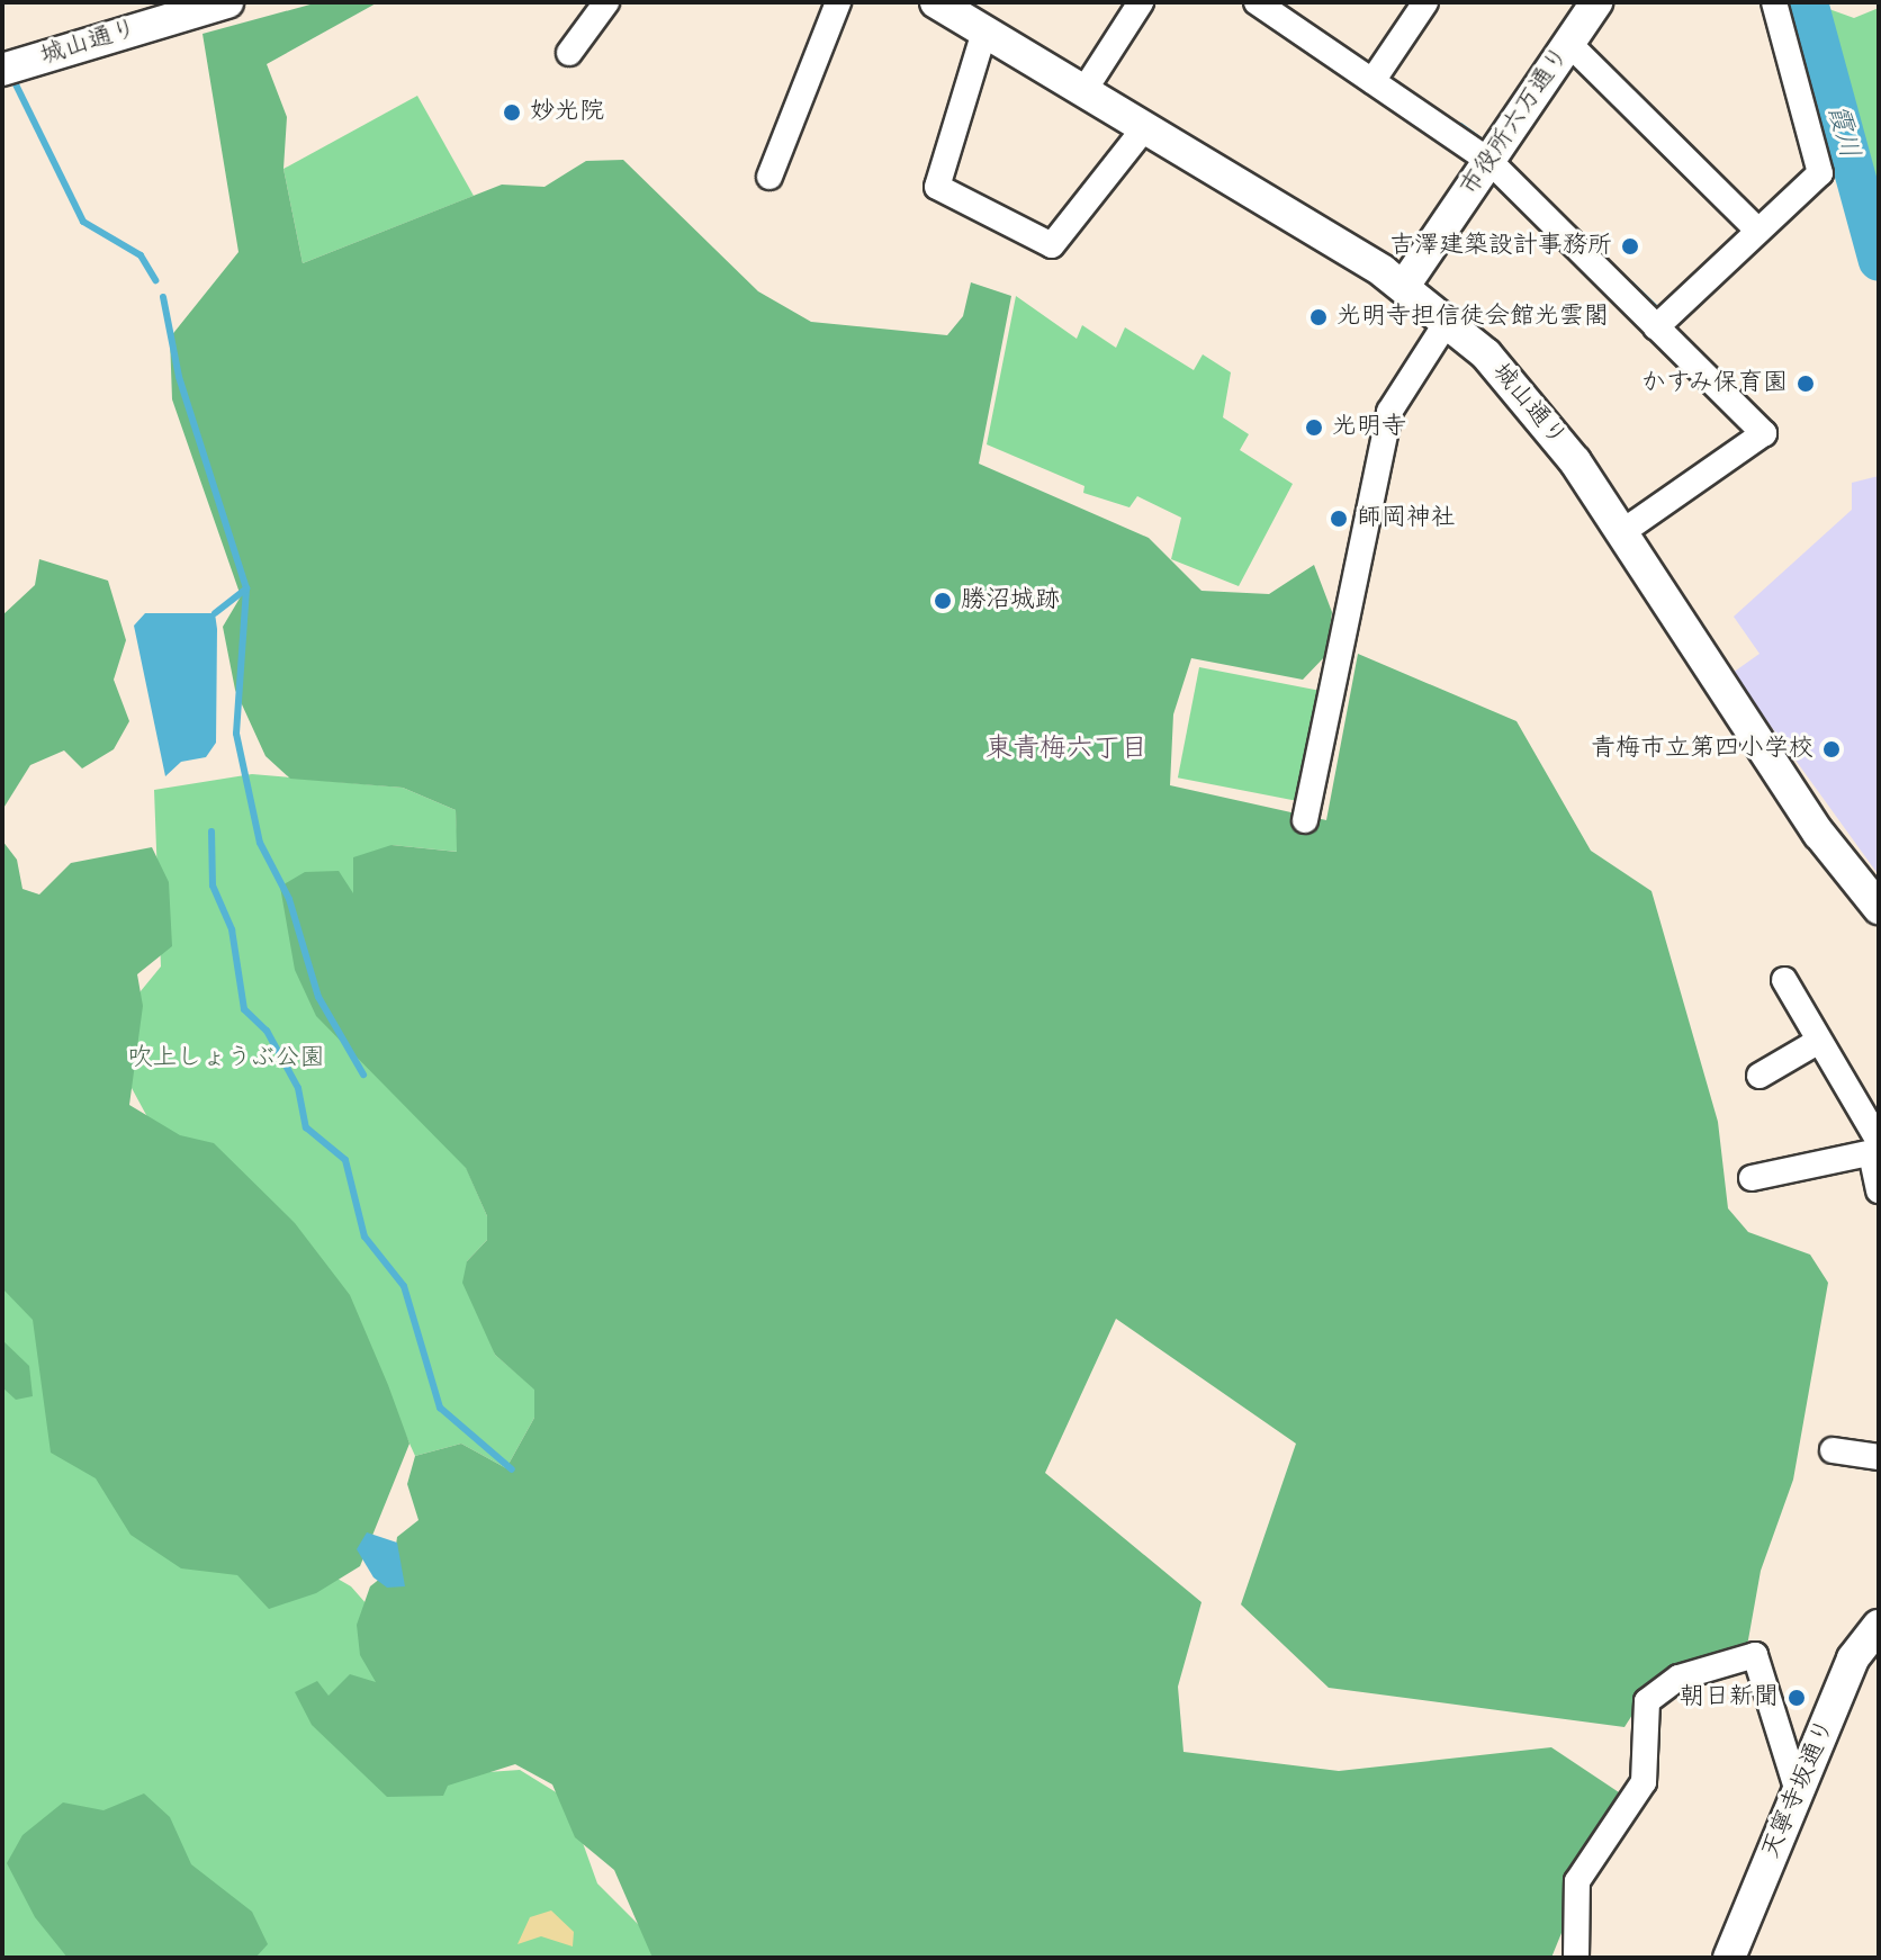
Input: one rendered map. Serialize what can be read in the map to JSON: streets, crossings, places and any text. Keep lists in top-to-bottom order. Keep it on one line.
{"streets":{"street":["城山通り","市役所六万通り","天寧寺坂通り"]},"crossings":[["城山通り","市役所六万通り"]],"districts":["東青梅六丁目"],"water":["霞川"],"parks":["吹上しょうぶ公園"],"places":["妙光院","吉澤建築設計事務所","光明寺担信徒会館光雲閣","かすみ保育園","光明寺","師岡神社","勝沼城跡","青梅市立第四小学校","朝日新聞"]}
